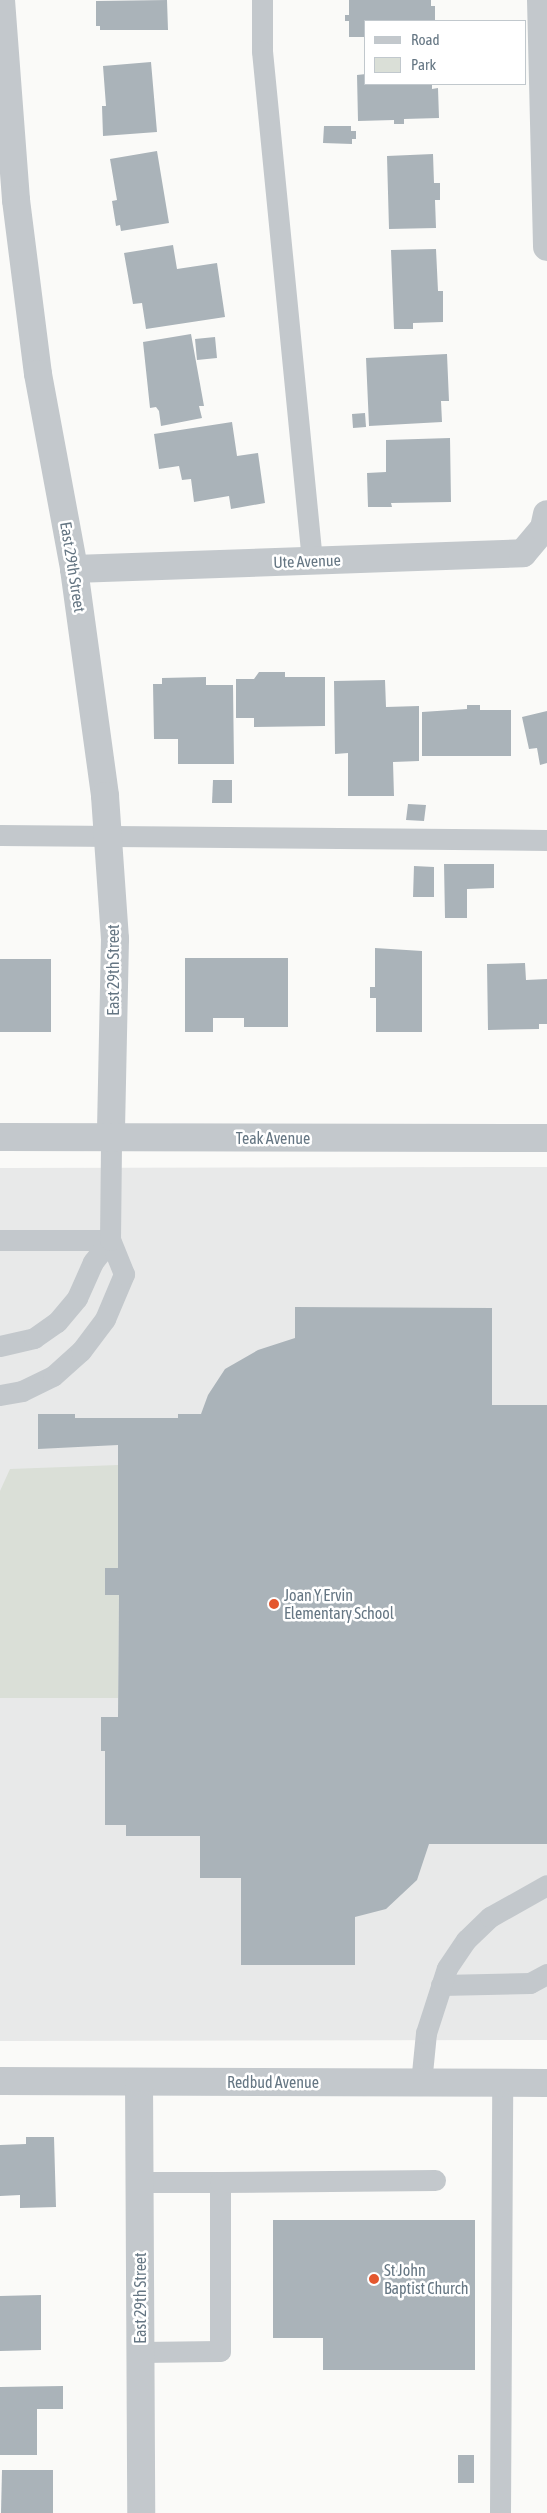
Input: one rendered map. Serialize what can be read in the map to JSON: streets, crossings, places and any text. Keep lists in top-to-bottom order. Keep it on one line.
{"streets":{"street":["Ute Avenue","East 29th Street","Teak Avenue","Redbud Avenue"]},"crossings":[["Ute Avenue","East 29th Street"],["East 29th Street","Teak Avenue"],["East 29th Street","Redbud Avenue"]],"places":["Joan Y Ervin Elementary School","St John Baptist Church"],"legend":["Road","Park"]}
